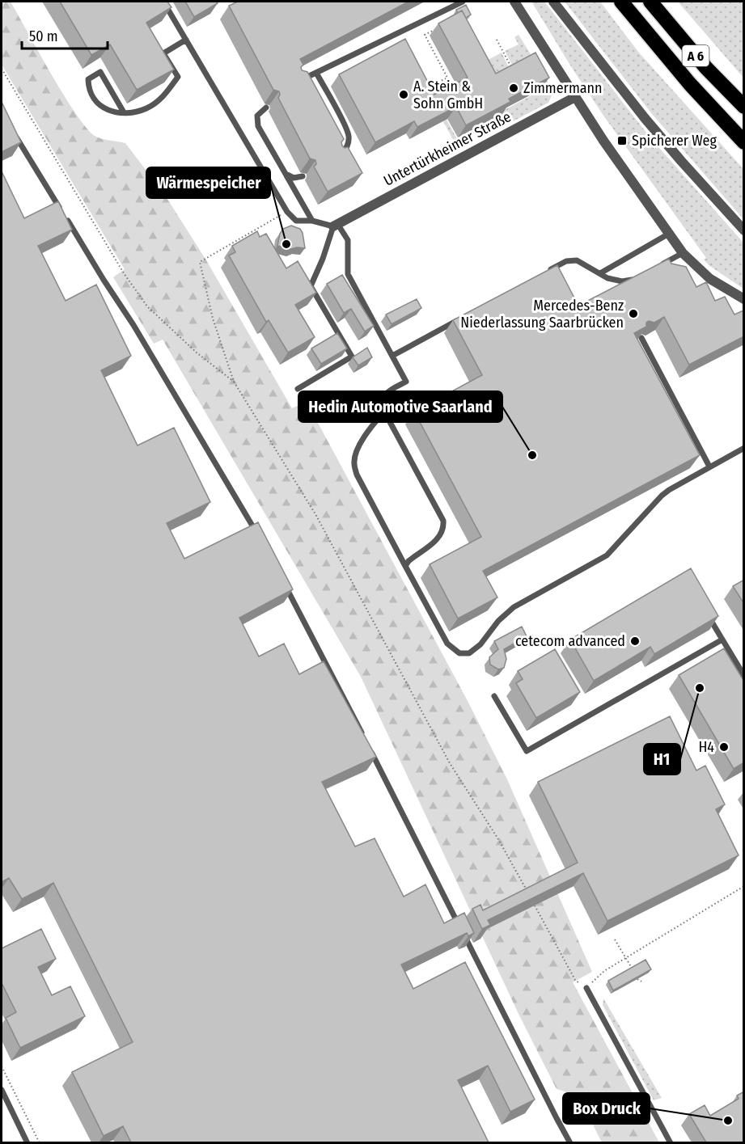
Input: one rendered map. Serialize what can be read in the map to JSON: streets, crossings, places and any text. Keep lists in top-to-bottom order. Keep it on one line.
{"streets":{"highway":["A 6"],"street":["Untertürkheimer Straße"]},"places":{"other":["Zimmermann","A. Stein & Sohn GmbH","Wärmespeicher","Mercedes-Benz Niederlassung Saarbrücken","Hedin Automotive Saarland","cetecom advanced","H1","H4","Box Druck"],"transit":["Spicherer Weg"]},"scale_bar":"50 m"}
